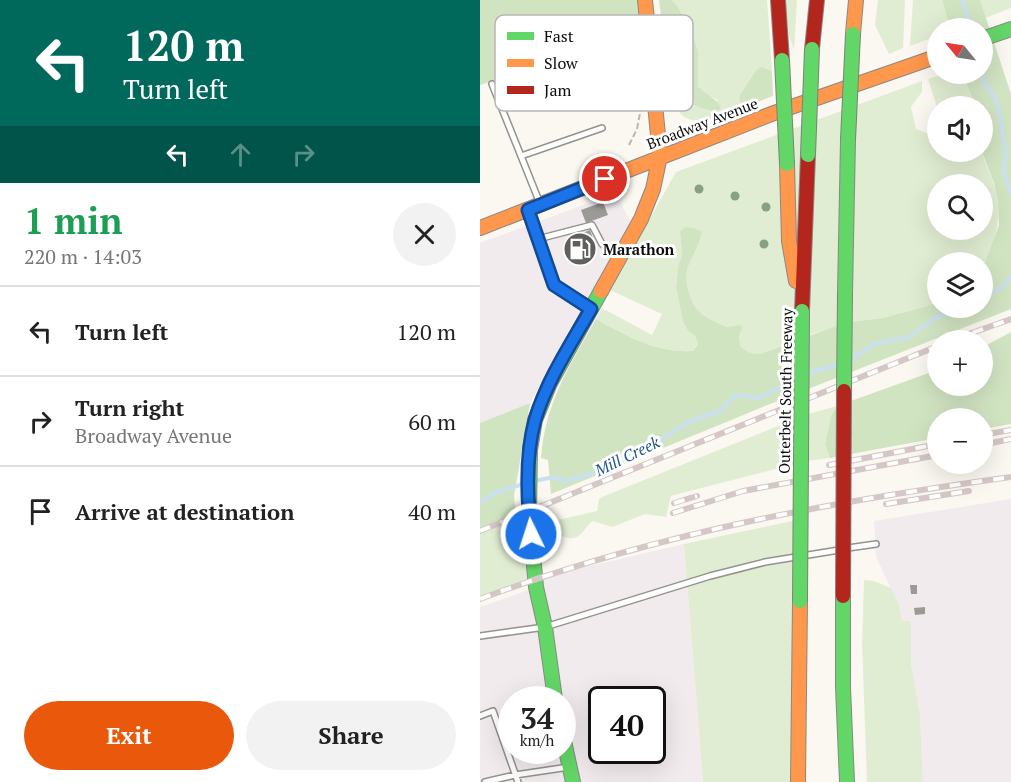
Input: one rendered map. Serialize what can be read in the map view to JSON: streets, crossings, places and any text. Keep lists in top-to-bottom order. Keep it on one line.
{"streets":{"main road":["Broadway Avenue","Outerbelt South Freeway"]},"water":["Mill Creek"],"places":{"fuel station":["Marathon"]},"legend":["Fast","Slow","Jam"],"north":"top left","page":{"turn":["120 m","Turn left"],"map_buttons":["+","−"],"heading":["1 min","220 m · 14:03"],"list":[{"name":"Turn left","value":"120 m"},{"name":"Turn right","note":"Broadway Avenue","value":"60 m"},{"name":"Arrive at destination","value":"40 m"}],"speed":"34 km/h","limit":"40","buttons":["Exit","Share"]}}
